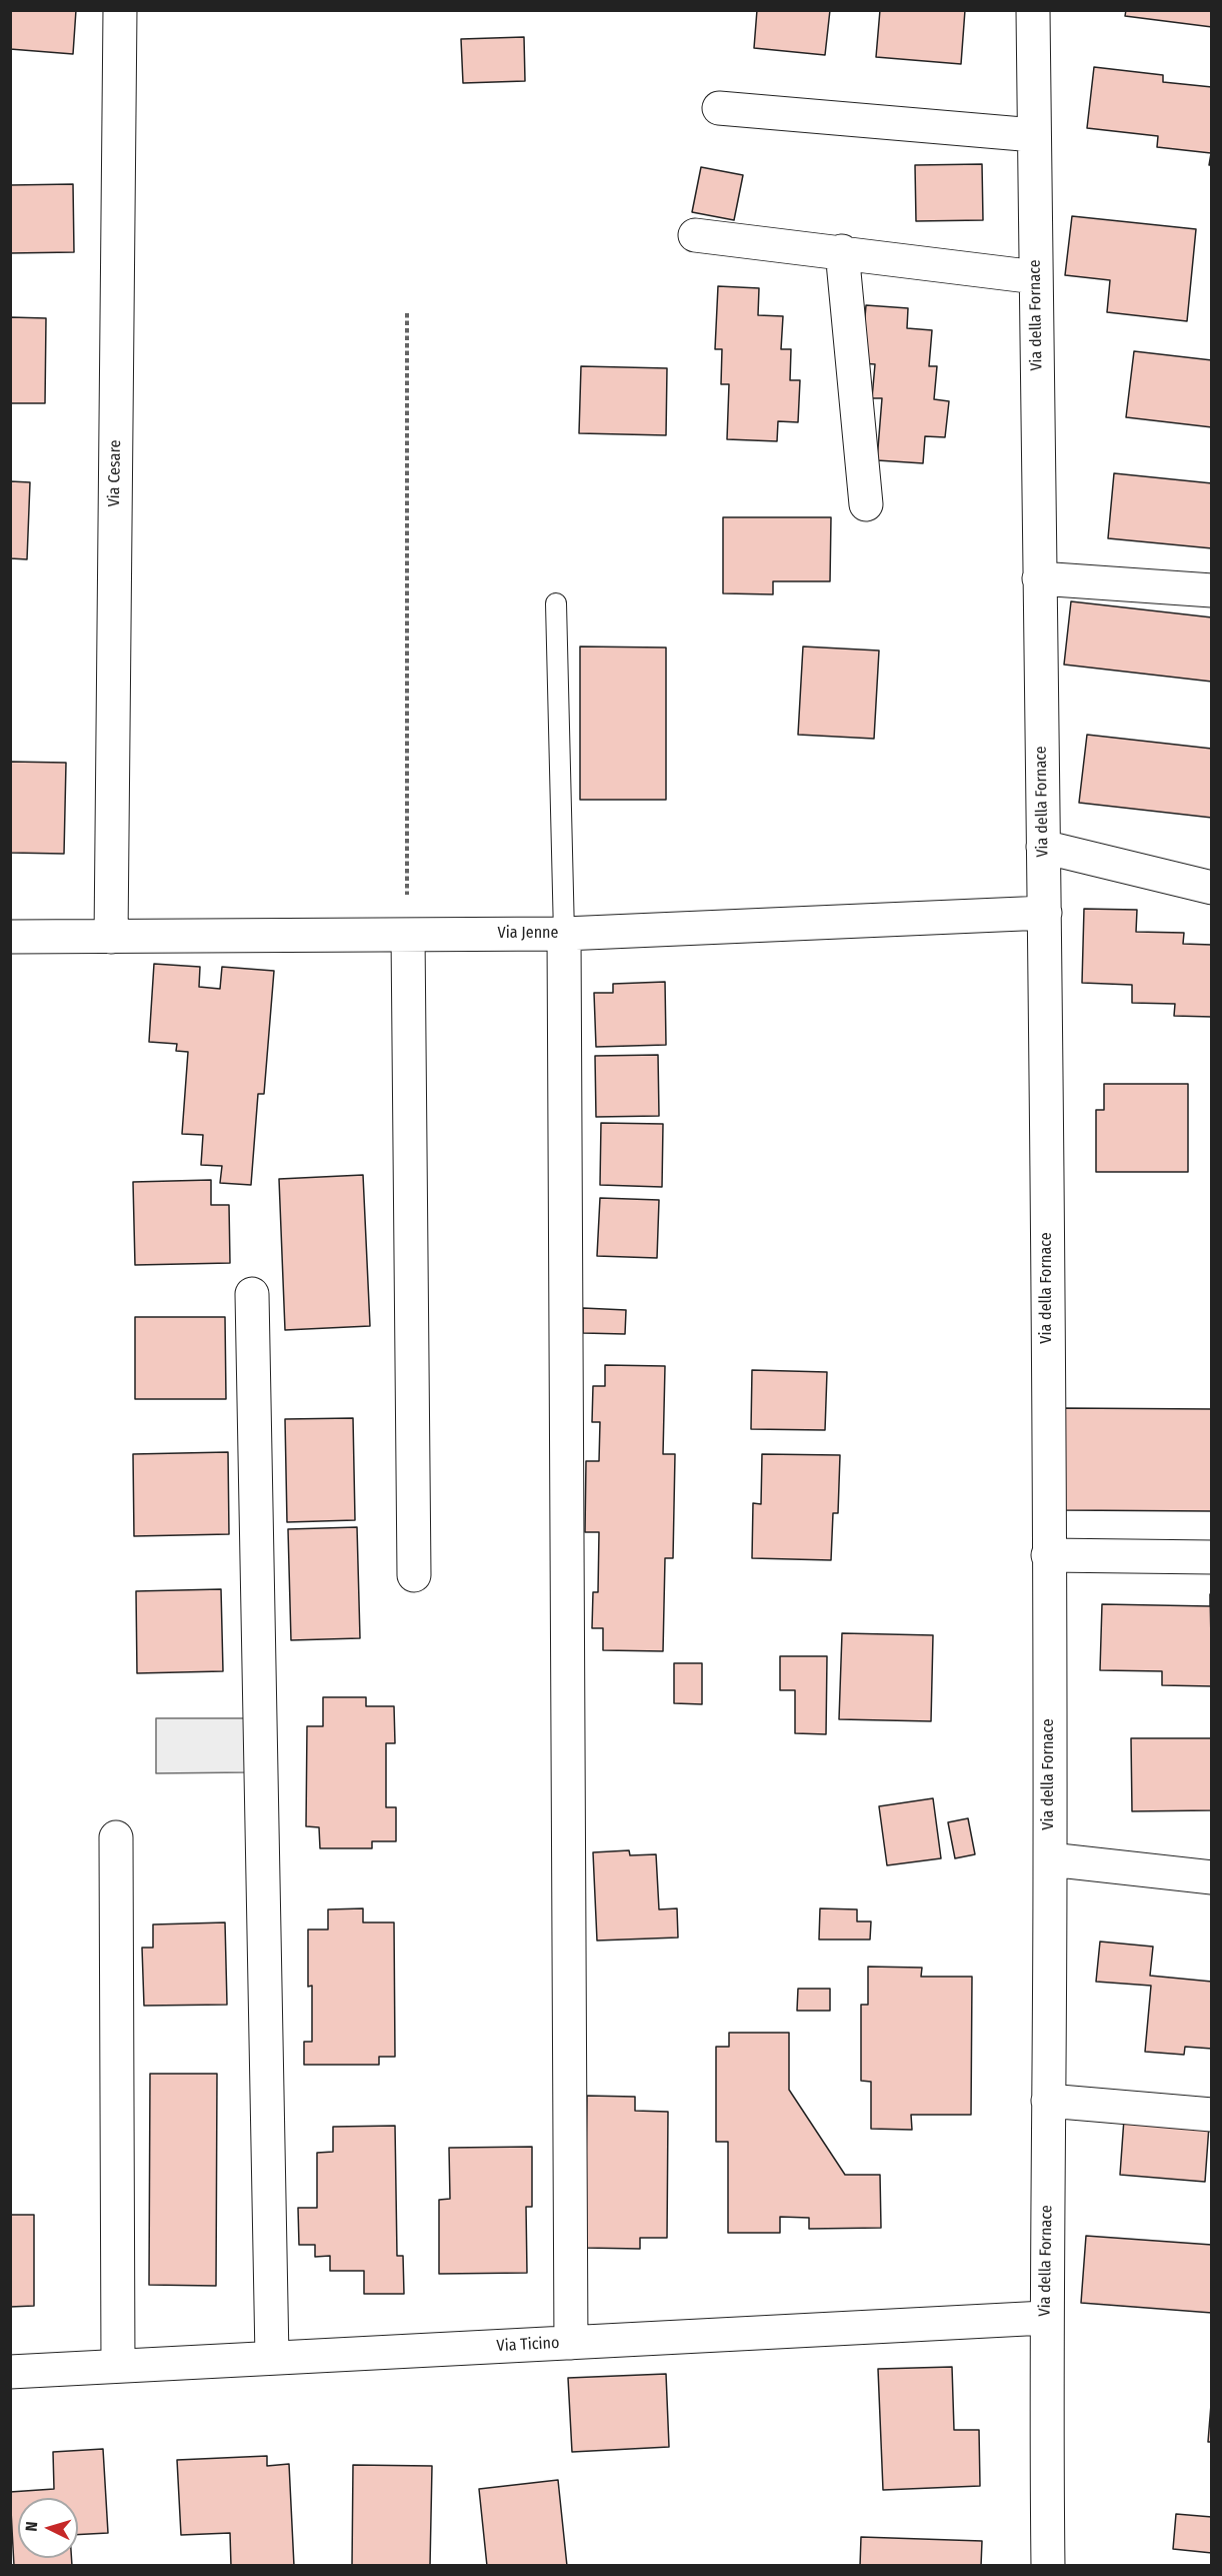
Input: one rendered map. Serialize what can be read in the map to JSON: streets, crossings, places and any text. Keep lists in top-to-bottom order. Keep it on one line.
{"streets":{"street":["Via della Fornace","Via Cesare","Via Jenne","Via Ticino"]},"crossings":[["Via della Fornace","Via Jenne"],["Via della Fornace","Via Ticino"],["Via Cesare","Via Jenne"]],"north":"left"}
